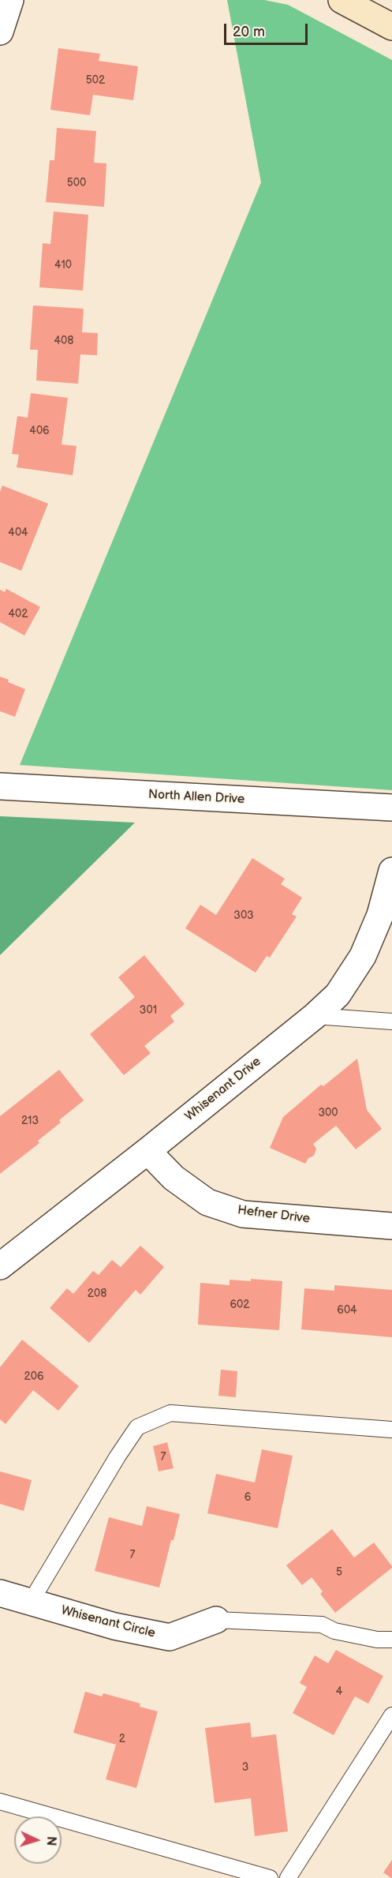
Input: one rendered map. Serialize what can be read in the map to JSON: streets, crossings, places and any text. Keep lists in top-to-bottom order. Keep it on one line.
{"streets":{"street":["North Allen Drive","Whisenant Drive","Hefner Drive","Whisenant Circle"]},"crossings":[["Whisenant Drive","Hefner Drive"]],"house_numbers":["502","500","410","408","406","404","402","303","301","300","213","208","602","604","206","7","6","7","5","4","2","3"],"scale_bar":"20 m","north":"right"}
